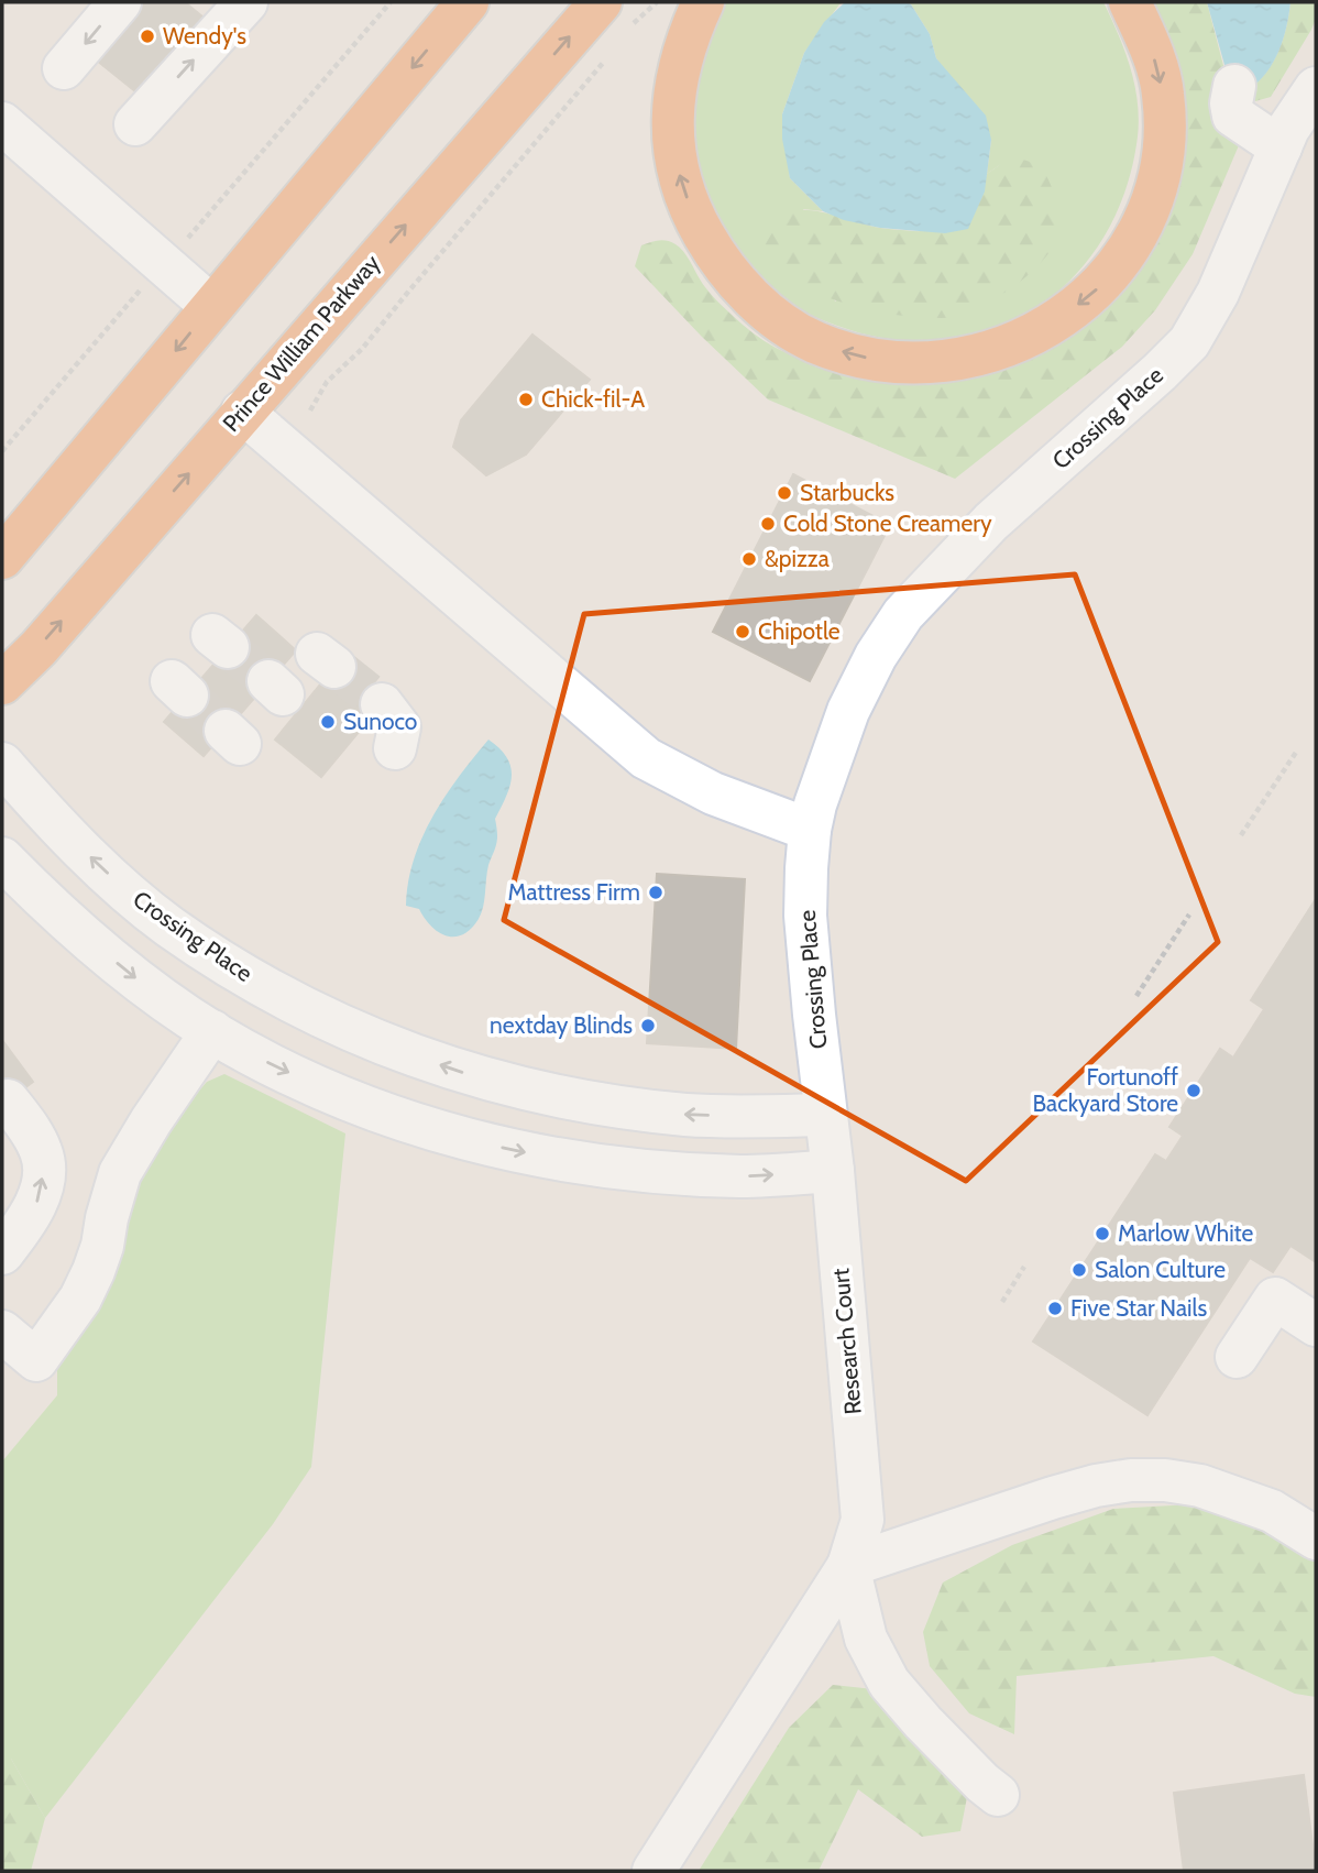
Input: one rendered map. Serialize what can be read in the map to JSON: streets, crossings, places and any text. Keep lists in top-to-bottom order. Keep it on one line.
{"streets":{"highway":["Prince William Parkway"],"street":["Crossing Place","Research Court"]},"crossings":[["Crossing Place","Research Court"]],"places":["Wendy's","Chick-fil-A","Starbucks","Cold Stone Creamery","&pizza","Chipotle","Sunoco","Mattress Firm","nextday Blinds","Fortunoff Backyard Store","Marlow White","Salon Culture","Five Star Nails"]}
